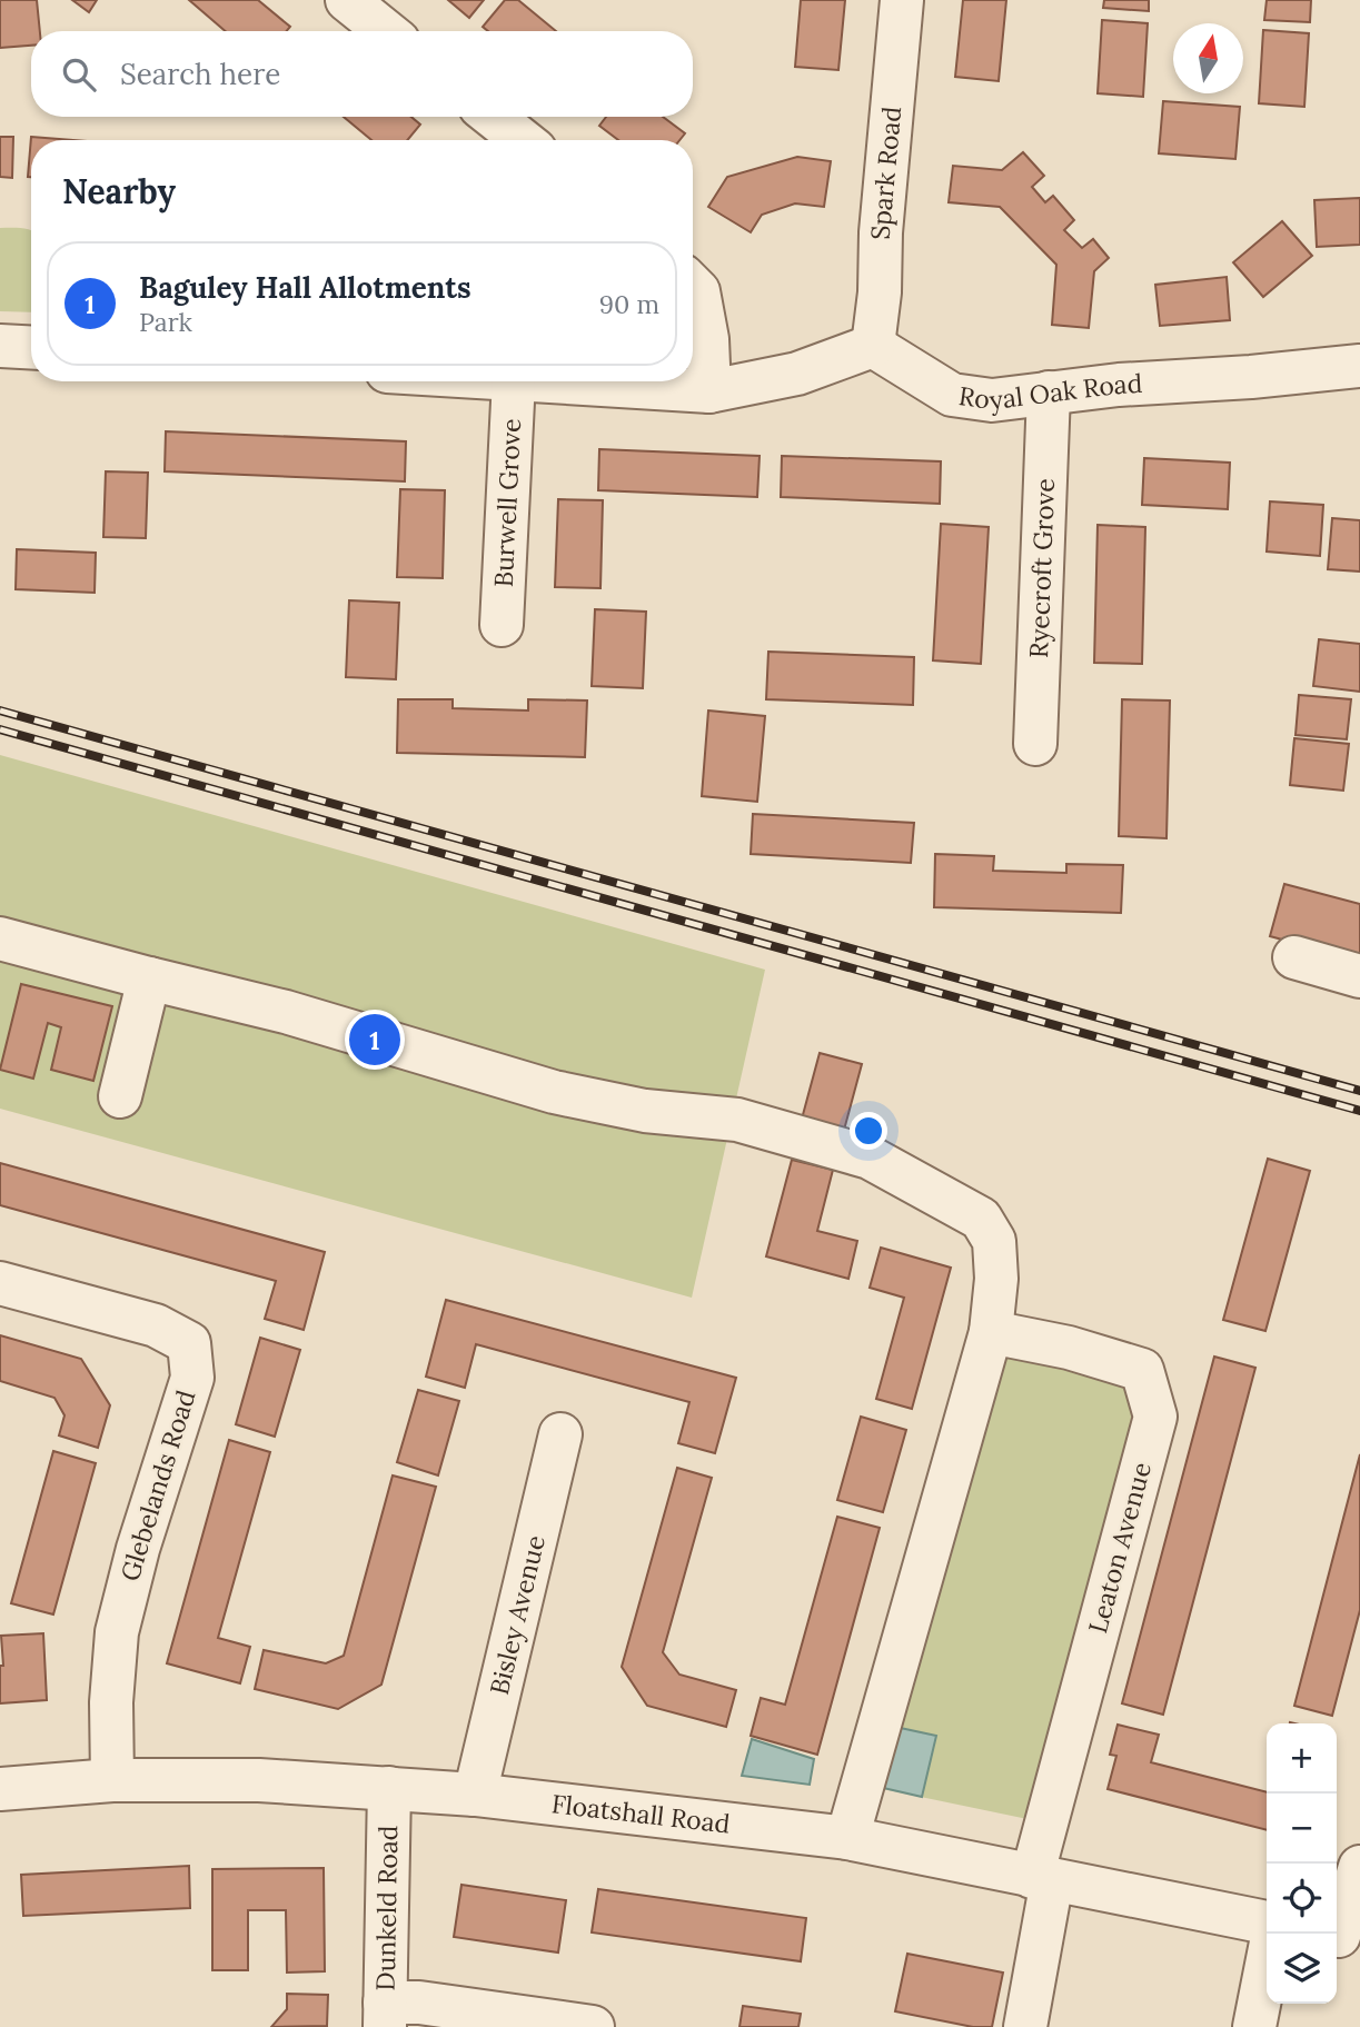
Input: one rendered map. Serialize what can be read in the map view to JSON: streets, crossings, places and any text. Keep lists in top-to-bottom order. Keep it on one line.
{"streets":{"street":["Spark Road","Royal Oak Road","Burwell Grove","Ryecroft Grove","Glebelands Road","Leaton Avenue","Bisley Avenue","Floatshall Road","Dunkeld Road"]},"crossings":[["Spark Road","Royal Oak Road"],["Royal Oak Road","Ryecroft Grove"],["Glebelands Road","Floatshall Road"],["Leaton Avenue","Floatshall Road"],["Bisley Avenue","Floatshall Road"],["Floatshall Road","Dunkeld Road"]],"north":"top","page":{"search":"Search here","heading":"Nearby","list":[{"mark":"1","name":"Baguley Hall Allotments","note":"Park","value":"90 m"}],"pins":"1","map_buttons":["+","−"]}}
